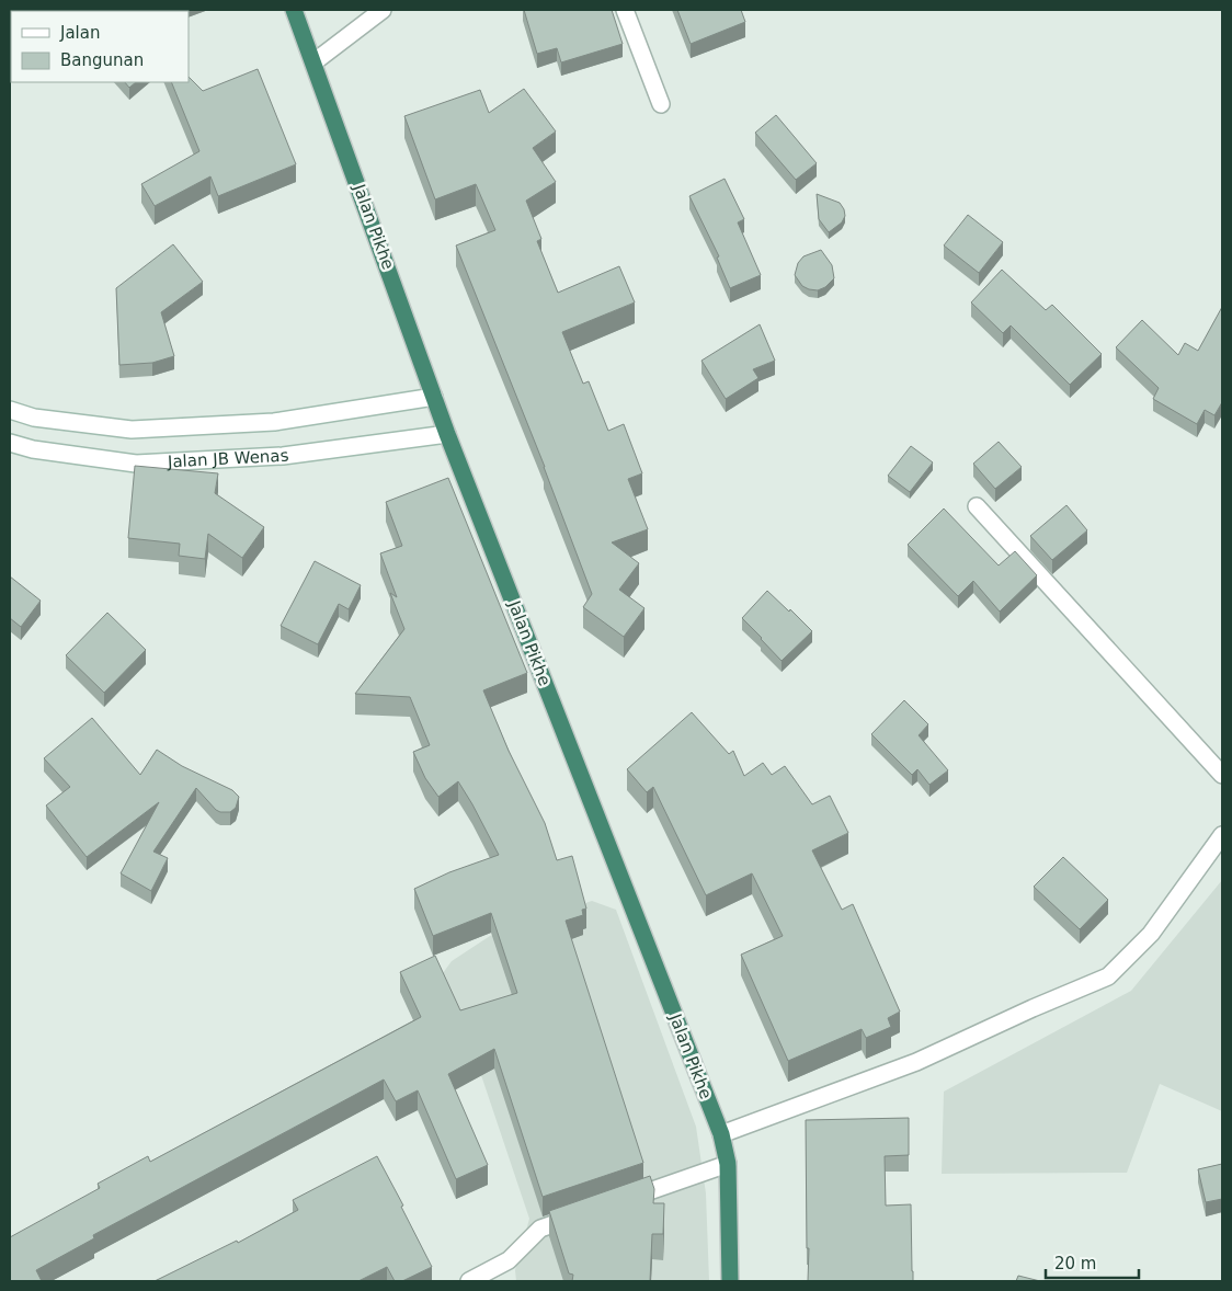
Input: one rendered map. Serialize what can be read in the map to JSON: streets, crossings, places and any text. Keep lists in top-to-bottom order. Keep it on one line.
{"streets":{"highway":["Jalan Pikhe"],"street":["Jalan JB Wenas"]},"crossings":[["Jalan Pikhe","Jalan JB Wenas"]],"legend":["Jalan","Bangunan"],"scale_bar":"20 m"}
